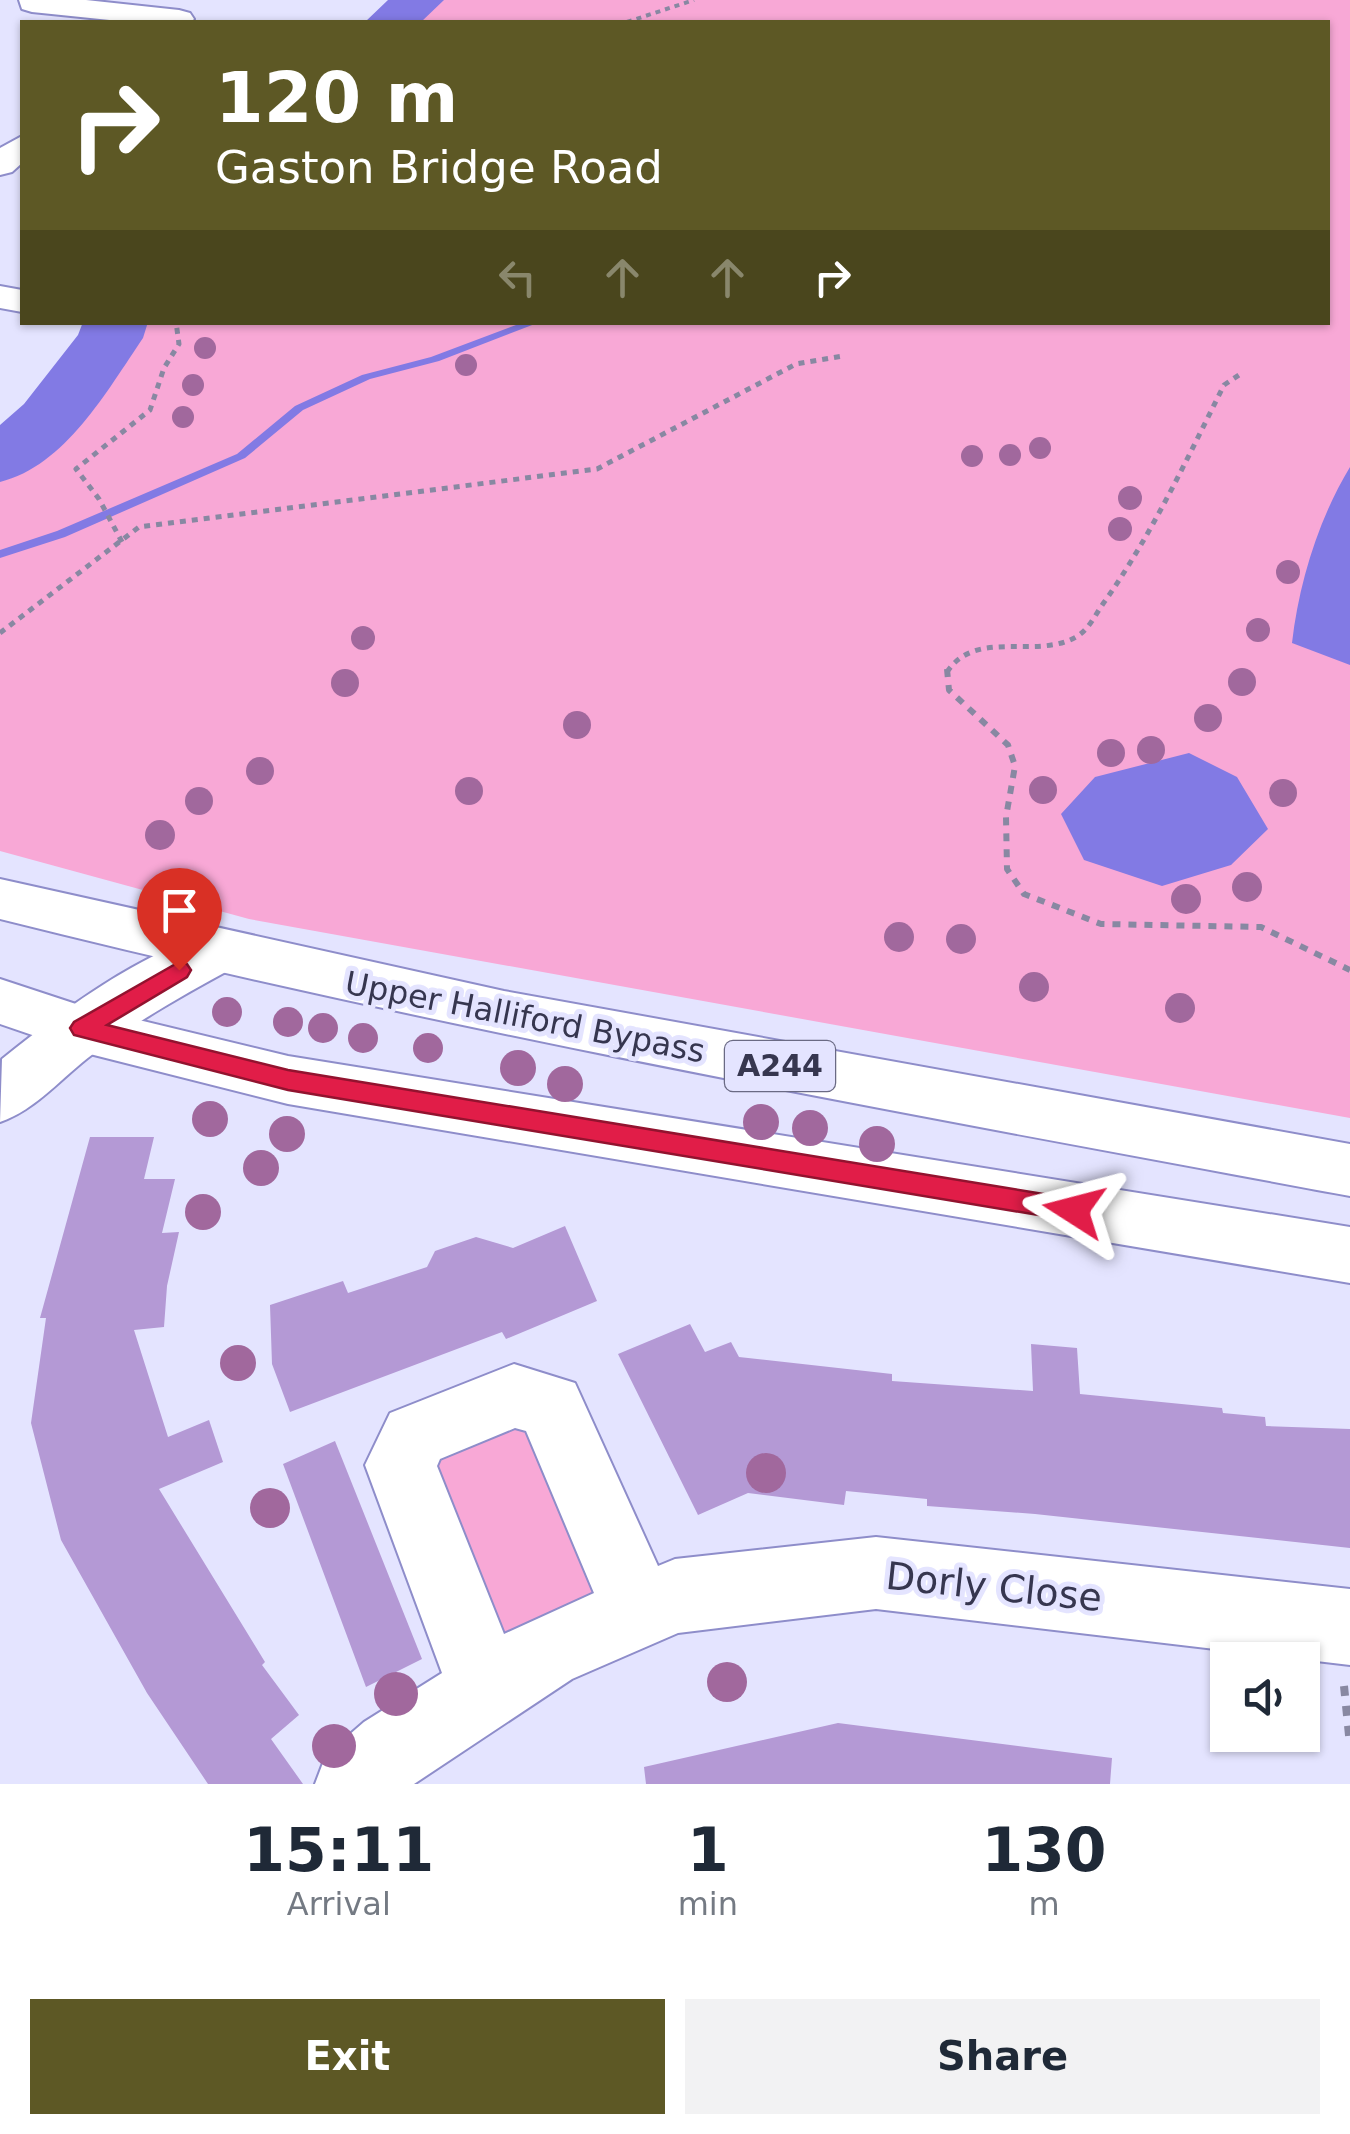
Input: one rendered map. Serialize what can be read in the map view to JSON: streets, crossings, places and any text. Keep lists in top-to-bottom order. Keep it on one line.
{"streets":{"main road":["Upper Halliford Bypass","A244","Dorly Close"]},"page":{"turn":["120 m","Gaston Bridge Road"],"eta":["15:11","Arrival","1","min","130","m"],"buttons":["Exit","Share"]}}
